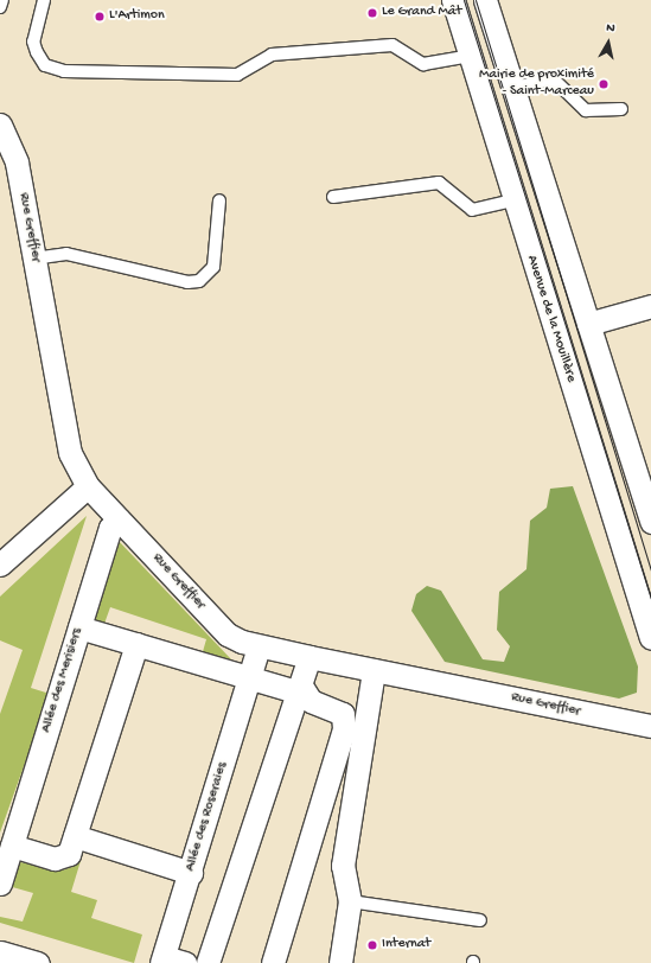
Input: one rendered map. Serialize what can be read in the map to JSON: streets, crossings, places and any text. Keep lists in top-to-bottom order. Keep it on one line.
{"streets":{"street":["Rue Greffier","Avenue de la Mouillère","Allée des Merisiers","Allée des Roseraies"]},"crossings":[["Rue Greffier","Allée des Merisiers"],["Rue Greffier","Allée des Roseraies"]],"places":["Le Grand Mât","L'Artimon","Mairie de proximité - Saint-Marceau","Internat"],"north":"top"}
